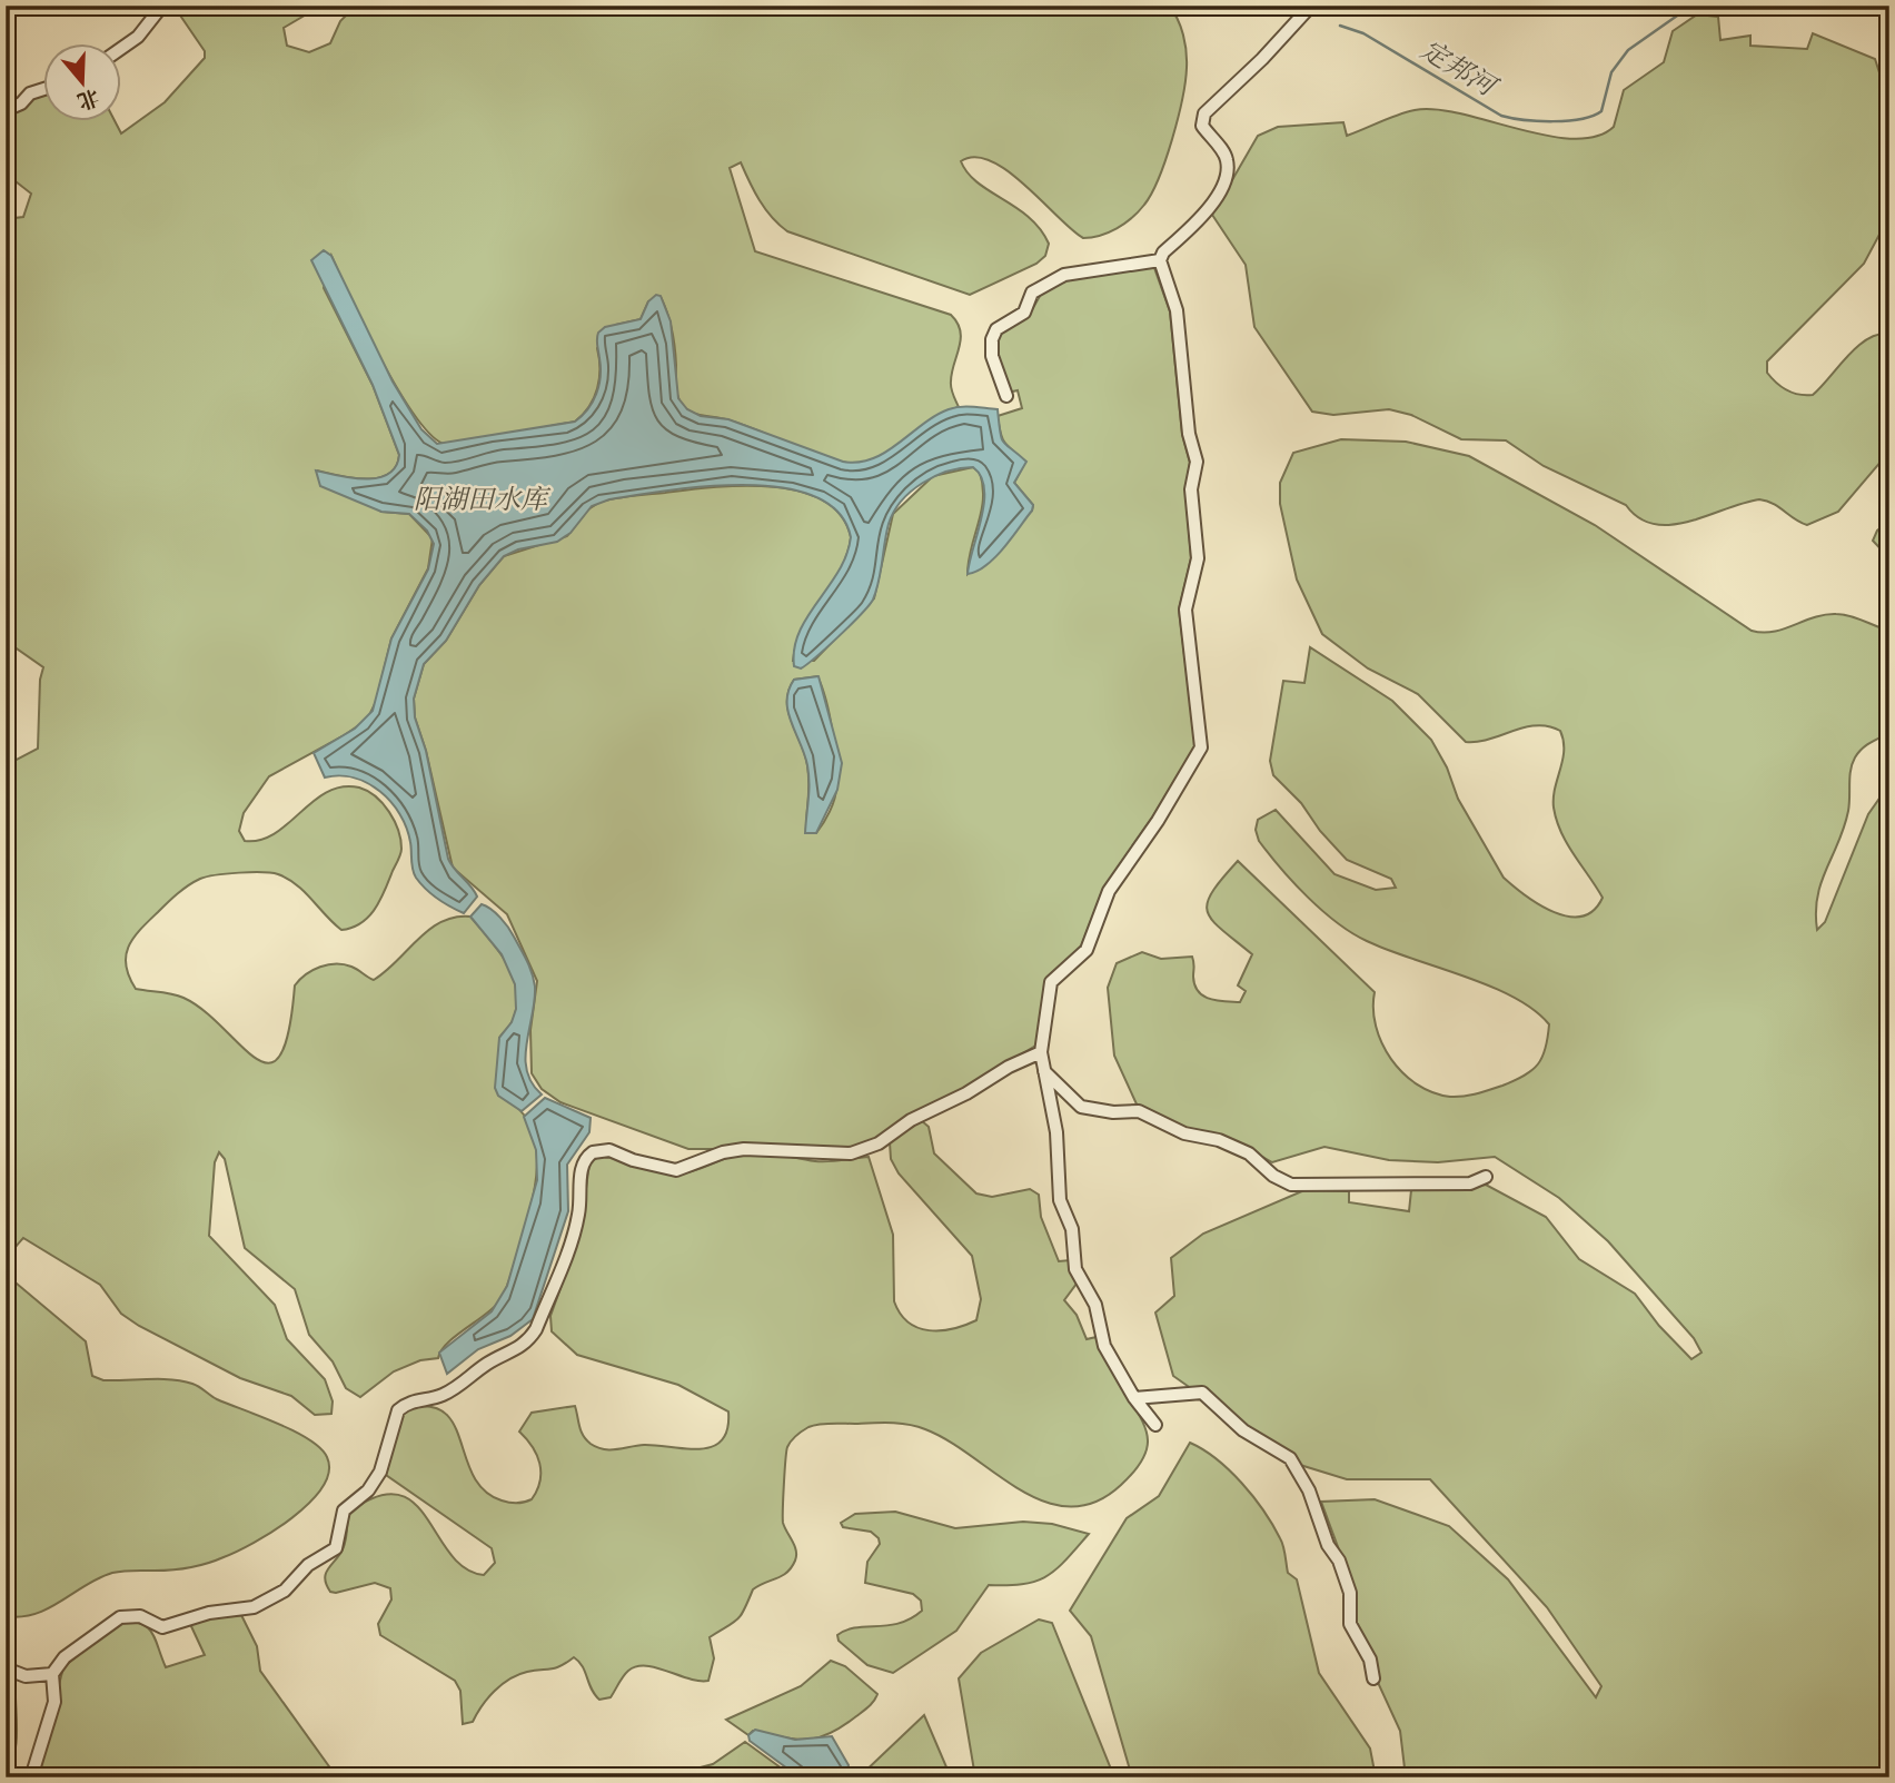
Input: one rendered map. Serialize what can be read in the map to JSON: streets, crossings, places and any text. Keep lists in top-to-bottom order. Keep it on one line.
{"water":["定邦河","阳湖田水库"],"north":"bottom"}
